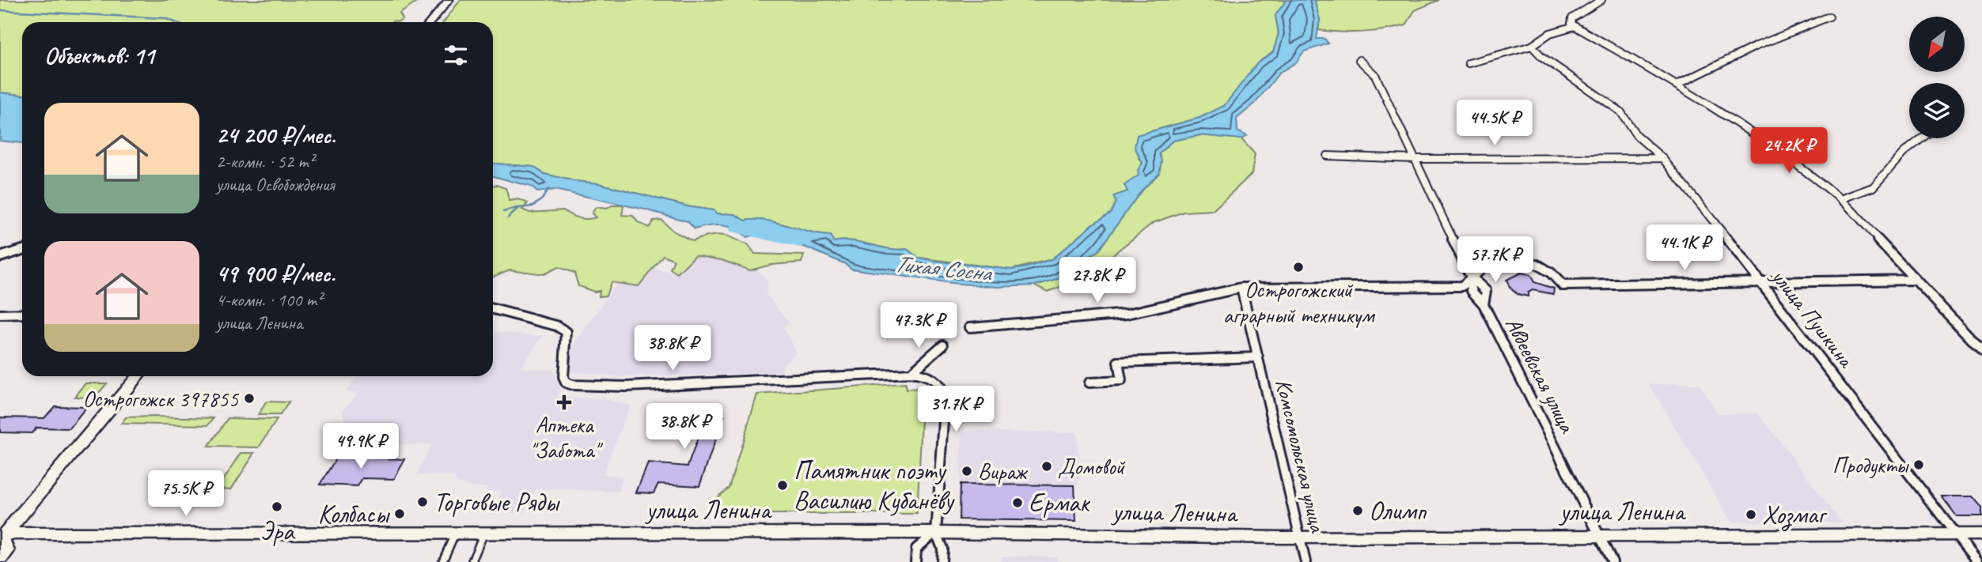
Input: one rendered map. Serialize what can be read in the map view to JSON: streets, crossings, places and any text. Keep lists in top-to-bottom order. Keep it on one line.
{"streets":{"main road":["улица Ленина"],"street":["улица Пушкина","Авдеевская улица","Комсомольская улица"]},"crossings":[["улица Пушкина","улица Ленина"],["Авдеевская улица","улица Ленина"],["Комсомольская улица","улица Ленина"]],"water":["Тихая Сосна"],"places":{"other":["Острогожский аграрный техникум","Острогожск 397855","Продукты","Домовой","Вираж","Памятник поэту Василию Кубанёву","Торговые Ряды","Ермак","Эра","Олимп","Колбасы","Хозмаг"],"health":["Аптека \"Забота\""]},"north":"bottom left","page":{"heading":"Объектов: 11","list":[{"name":"24 200 ₽/мес.","note":"2-комн. · 52 m² · улица Освобождения"},{"name":"49 900 ₽/мес.","note":"4-комн. · 100 m² · улица Ленина"}],"price":["44.5K ₽","24.2K ₽","44.1K ₽","57.7K ₽","27.8K ₽","47.3K ₽","38.8K ₽","31.7K ₽","38.8K ₽","49.9K ₽","75.5K ₽"]}}
